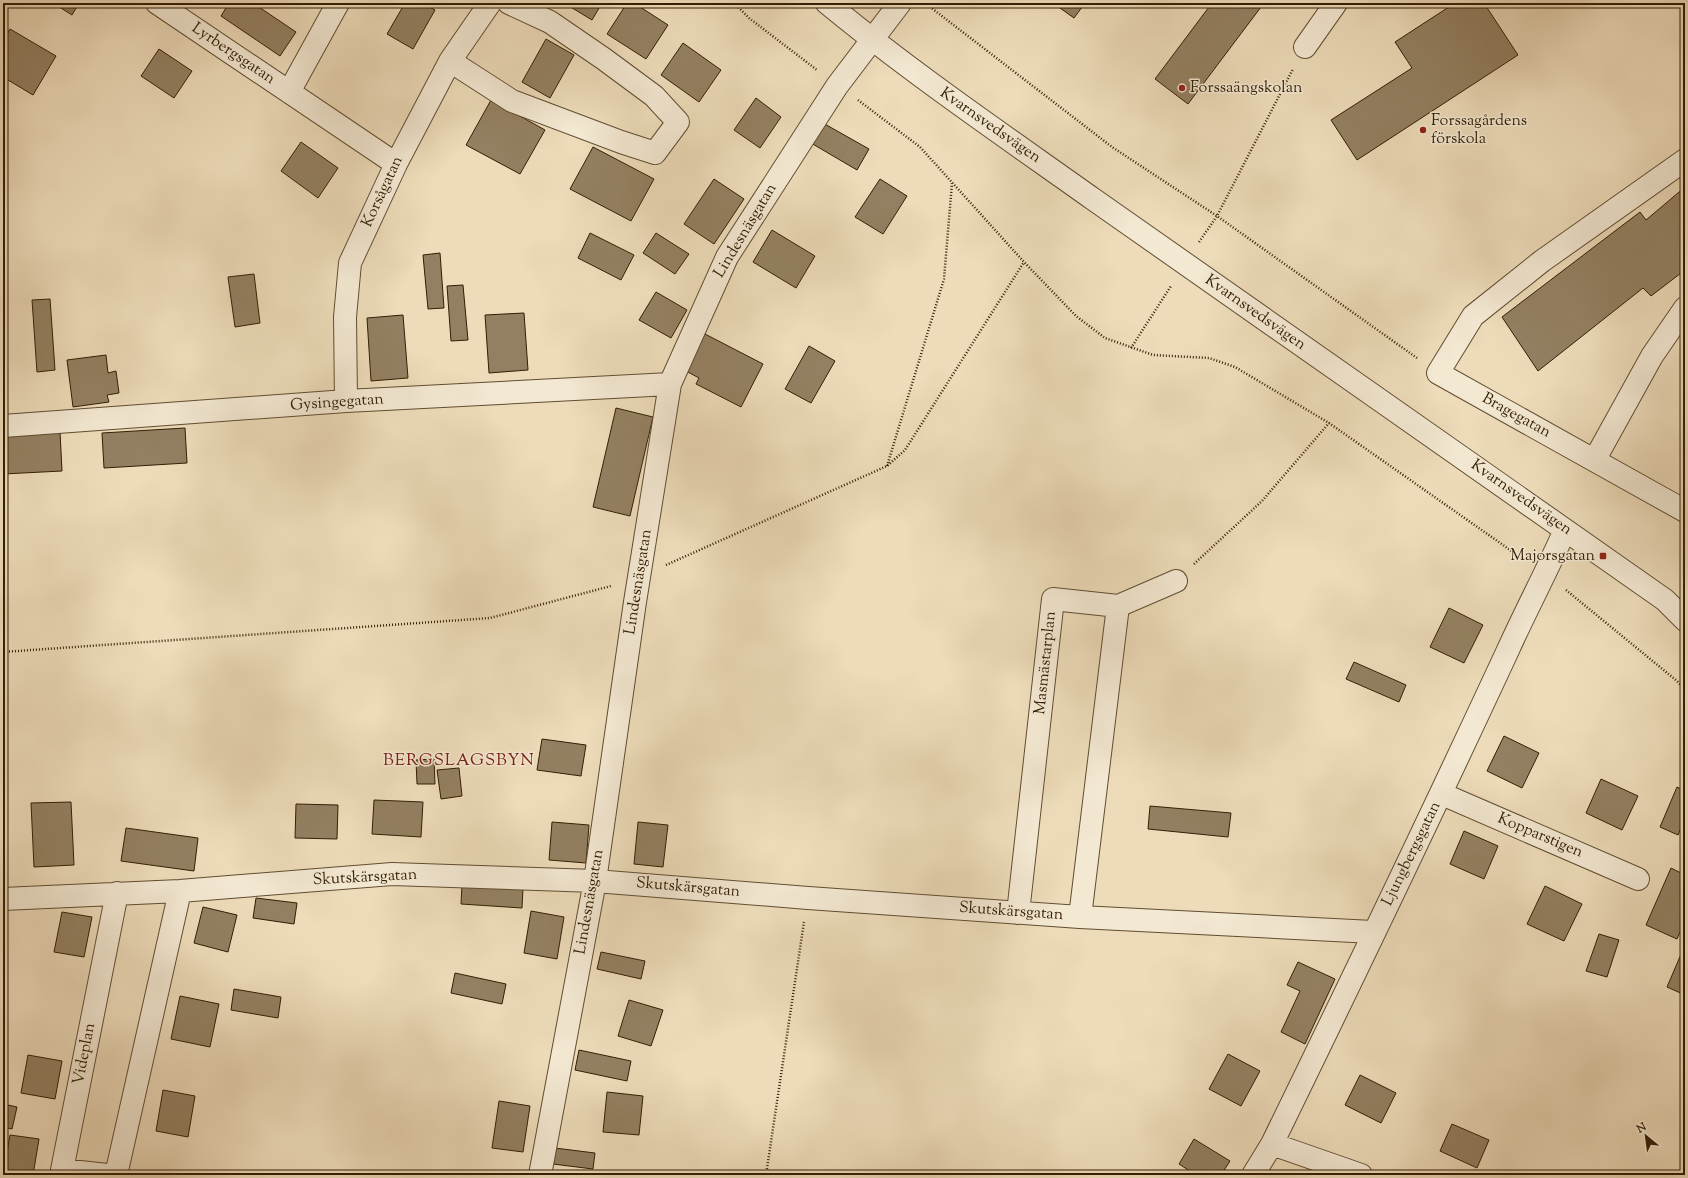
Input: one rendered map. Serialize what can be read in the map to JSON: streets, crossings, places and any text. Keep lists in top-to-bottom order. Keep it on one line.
{"streets":{"street":["Lyrbergsgatan","Kvarnsvedsvägen","Korsågatan","Lindesnäsgatan","Gysingegatan","Bragegatan","Masmästarplan","Kopparstigen","Ljungbergsgatan","Skutskärsgatan","Videplan"]},"crossings":[["Lyrbergsgatan","Korsågatan"],["Kvarnsvedsvägen","Lindesnäsgatan"],["Kvarnsvedsvägen","Ljungbergsgatan"],["Korsågatan","Gysingegatan"],["Lindesnäsgatan","Gysingegatan"],["Lindesnäsgatan","Skutskärsgatan"],["Masmästarplan","Skutskärsgatan"],["Kopparstigen","Ljungbergsgatan"],["Ljungbergsgatan","Skutskärsgatan"],["Skutskärsgatan","Videplan"]],"districts":["BERGSLAGSBYN"],"places":{"other":["Forssaängskolan","Forssagårdens förskola"],"transit":["Majorsgatan"]},"north":"top left"}
